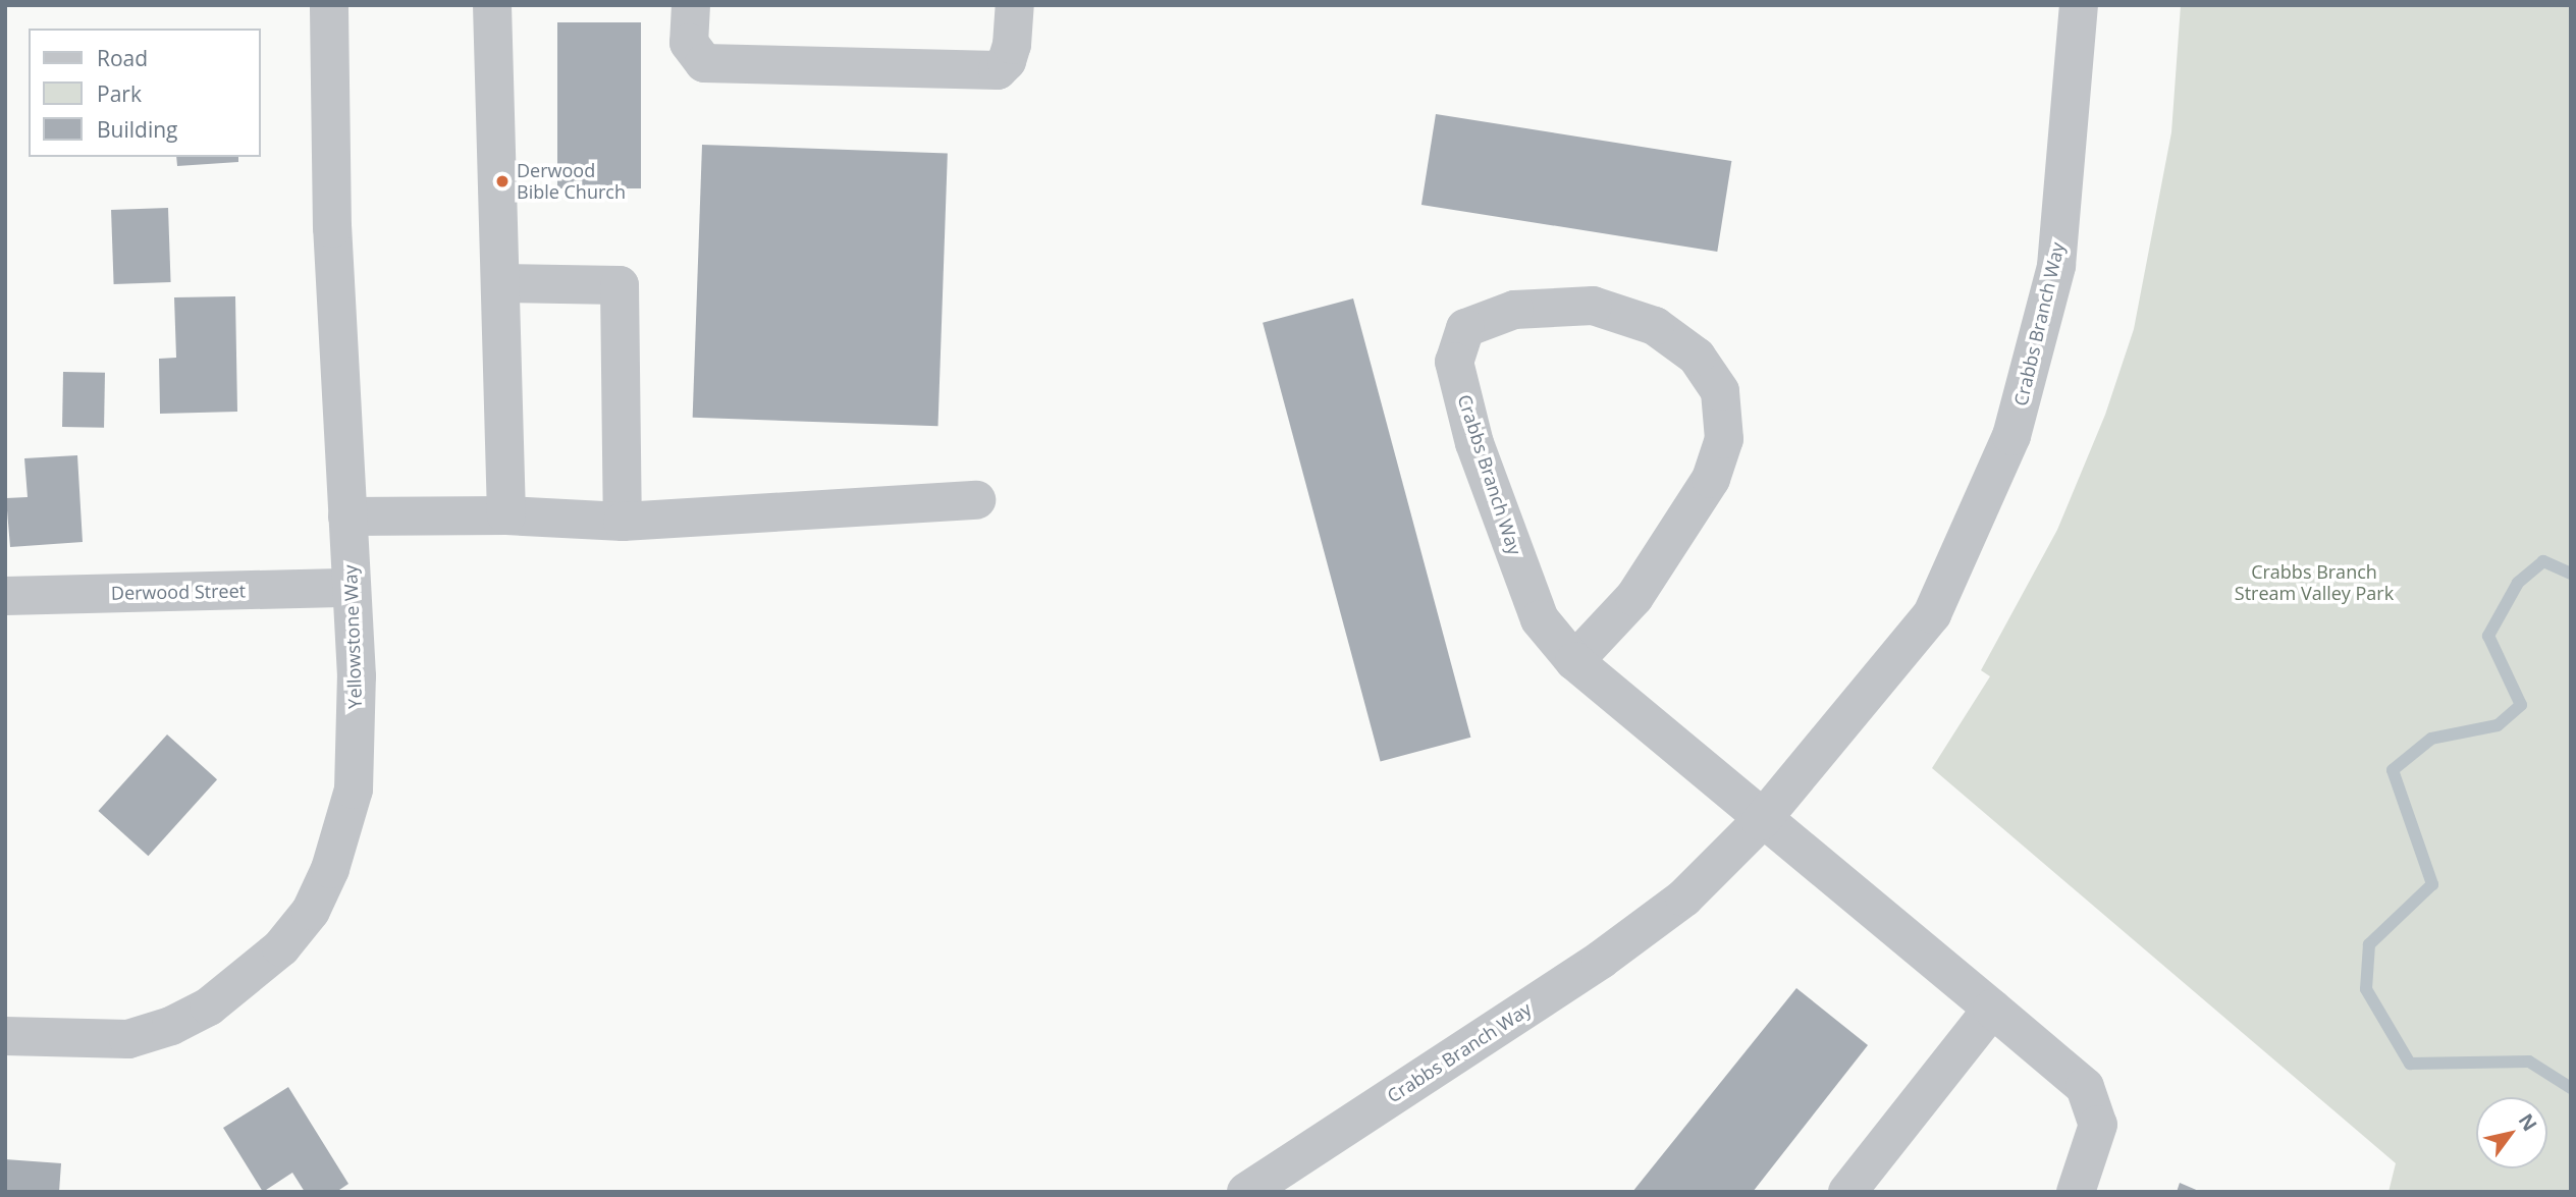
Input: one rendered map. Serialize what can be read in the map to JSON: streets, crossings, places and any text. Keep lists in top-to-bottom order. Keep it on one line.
{"streets":{"street":["Crabbs Branch Way","Derwood Street","Yellowstone Way"]},"crossings":[["Derwood Street","Yellowstone Way"]],"parks":["Crabbs Branch Stream Valley Park"],"places":["Derwood Bible Church"],"legend":["Road","Park","Building"],"north":"top right"}
